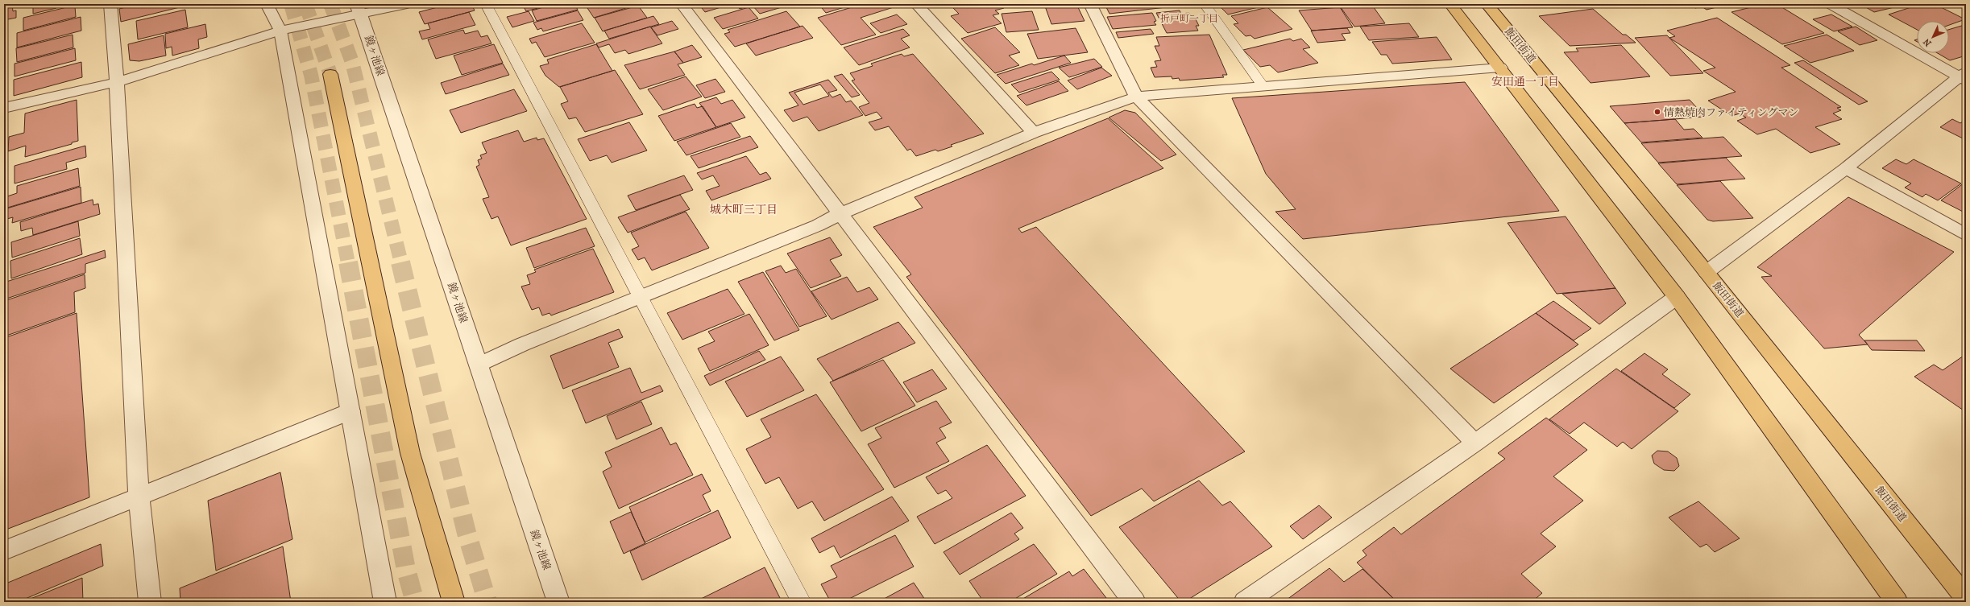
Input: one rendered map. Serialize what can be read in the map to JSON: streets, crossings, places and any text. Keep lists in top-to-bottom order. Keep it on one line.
{"streets":{"highway":["飯田街道"],"street":["鏡ヶ池線"]},"districts":["折戸町一丁目","安田通一丁目","城木町三丁目"],"places":["情熱焼肉ファイティングマン"],"north":"bottom left"}
